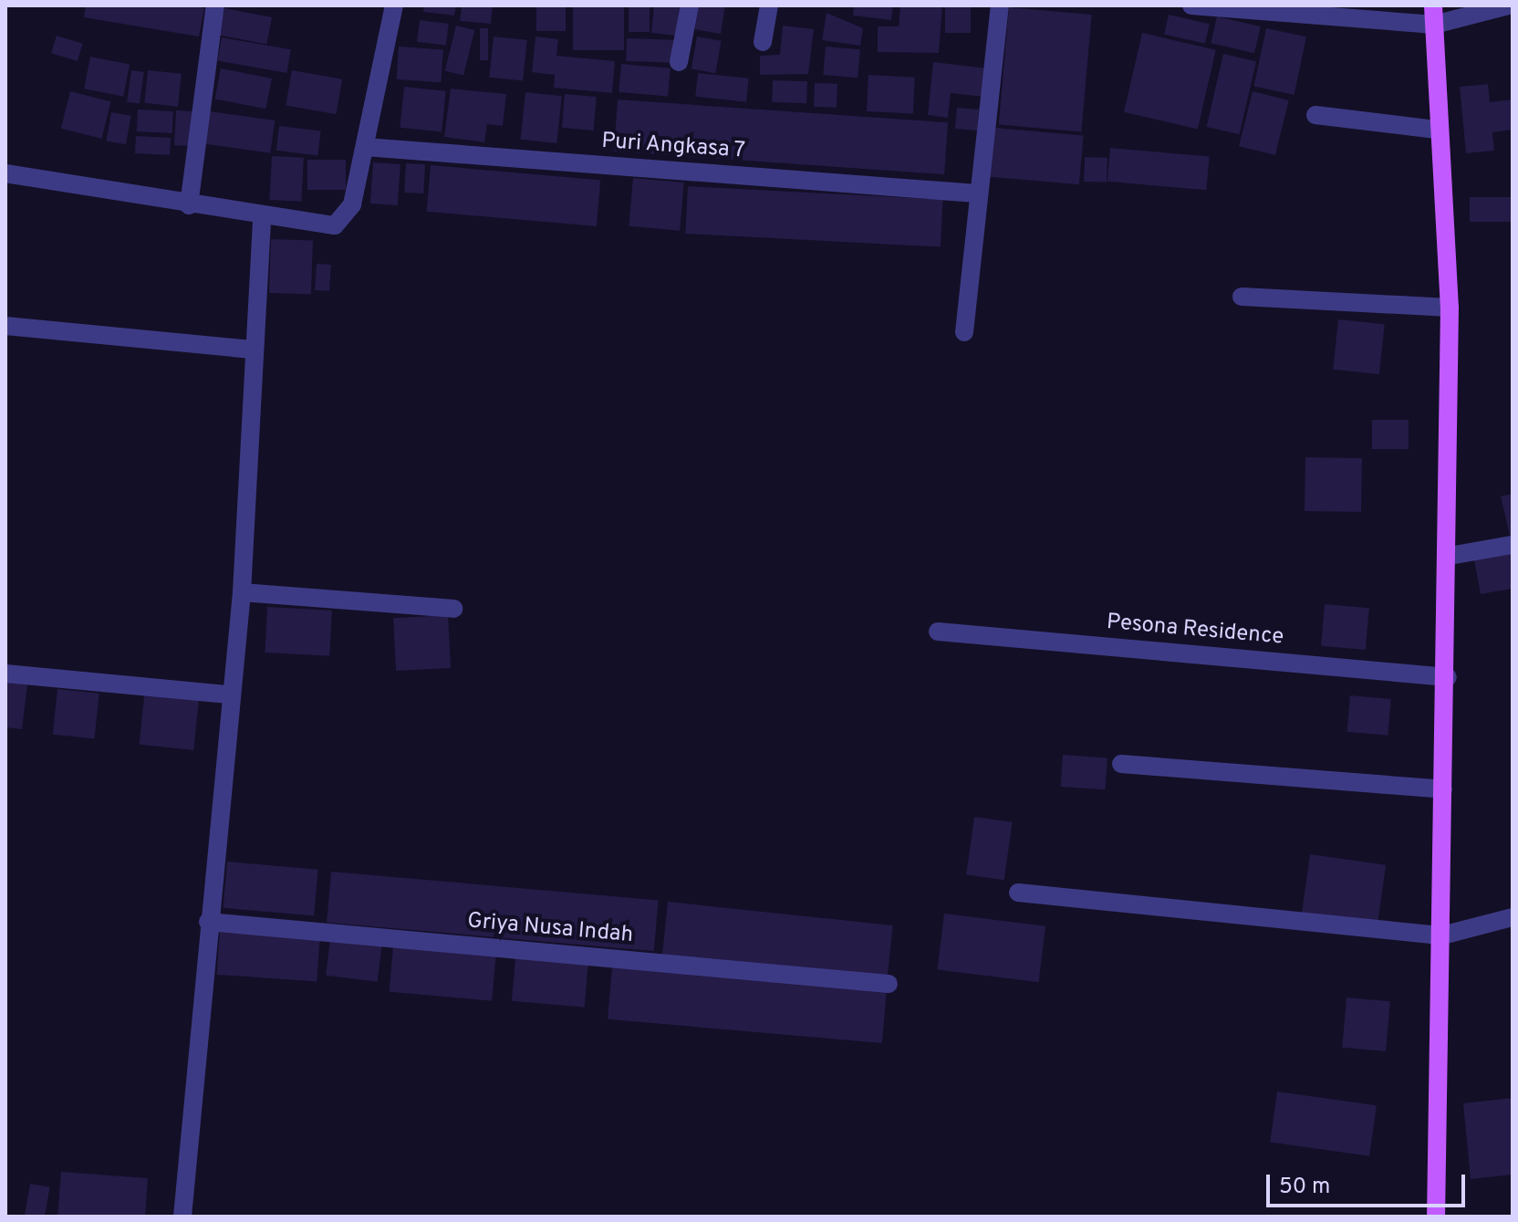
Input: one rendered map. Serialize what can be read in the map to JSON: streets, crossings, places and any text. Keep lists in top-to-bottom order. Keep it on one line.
{"streets":{"street":["Puri Angkasa 7","Pesona Residence","Griya Nusa Indah"]},"scale_bar":"50 m"}
